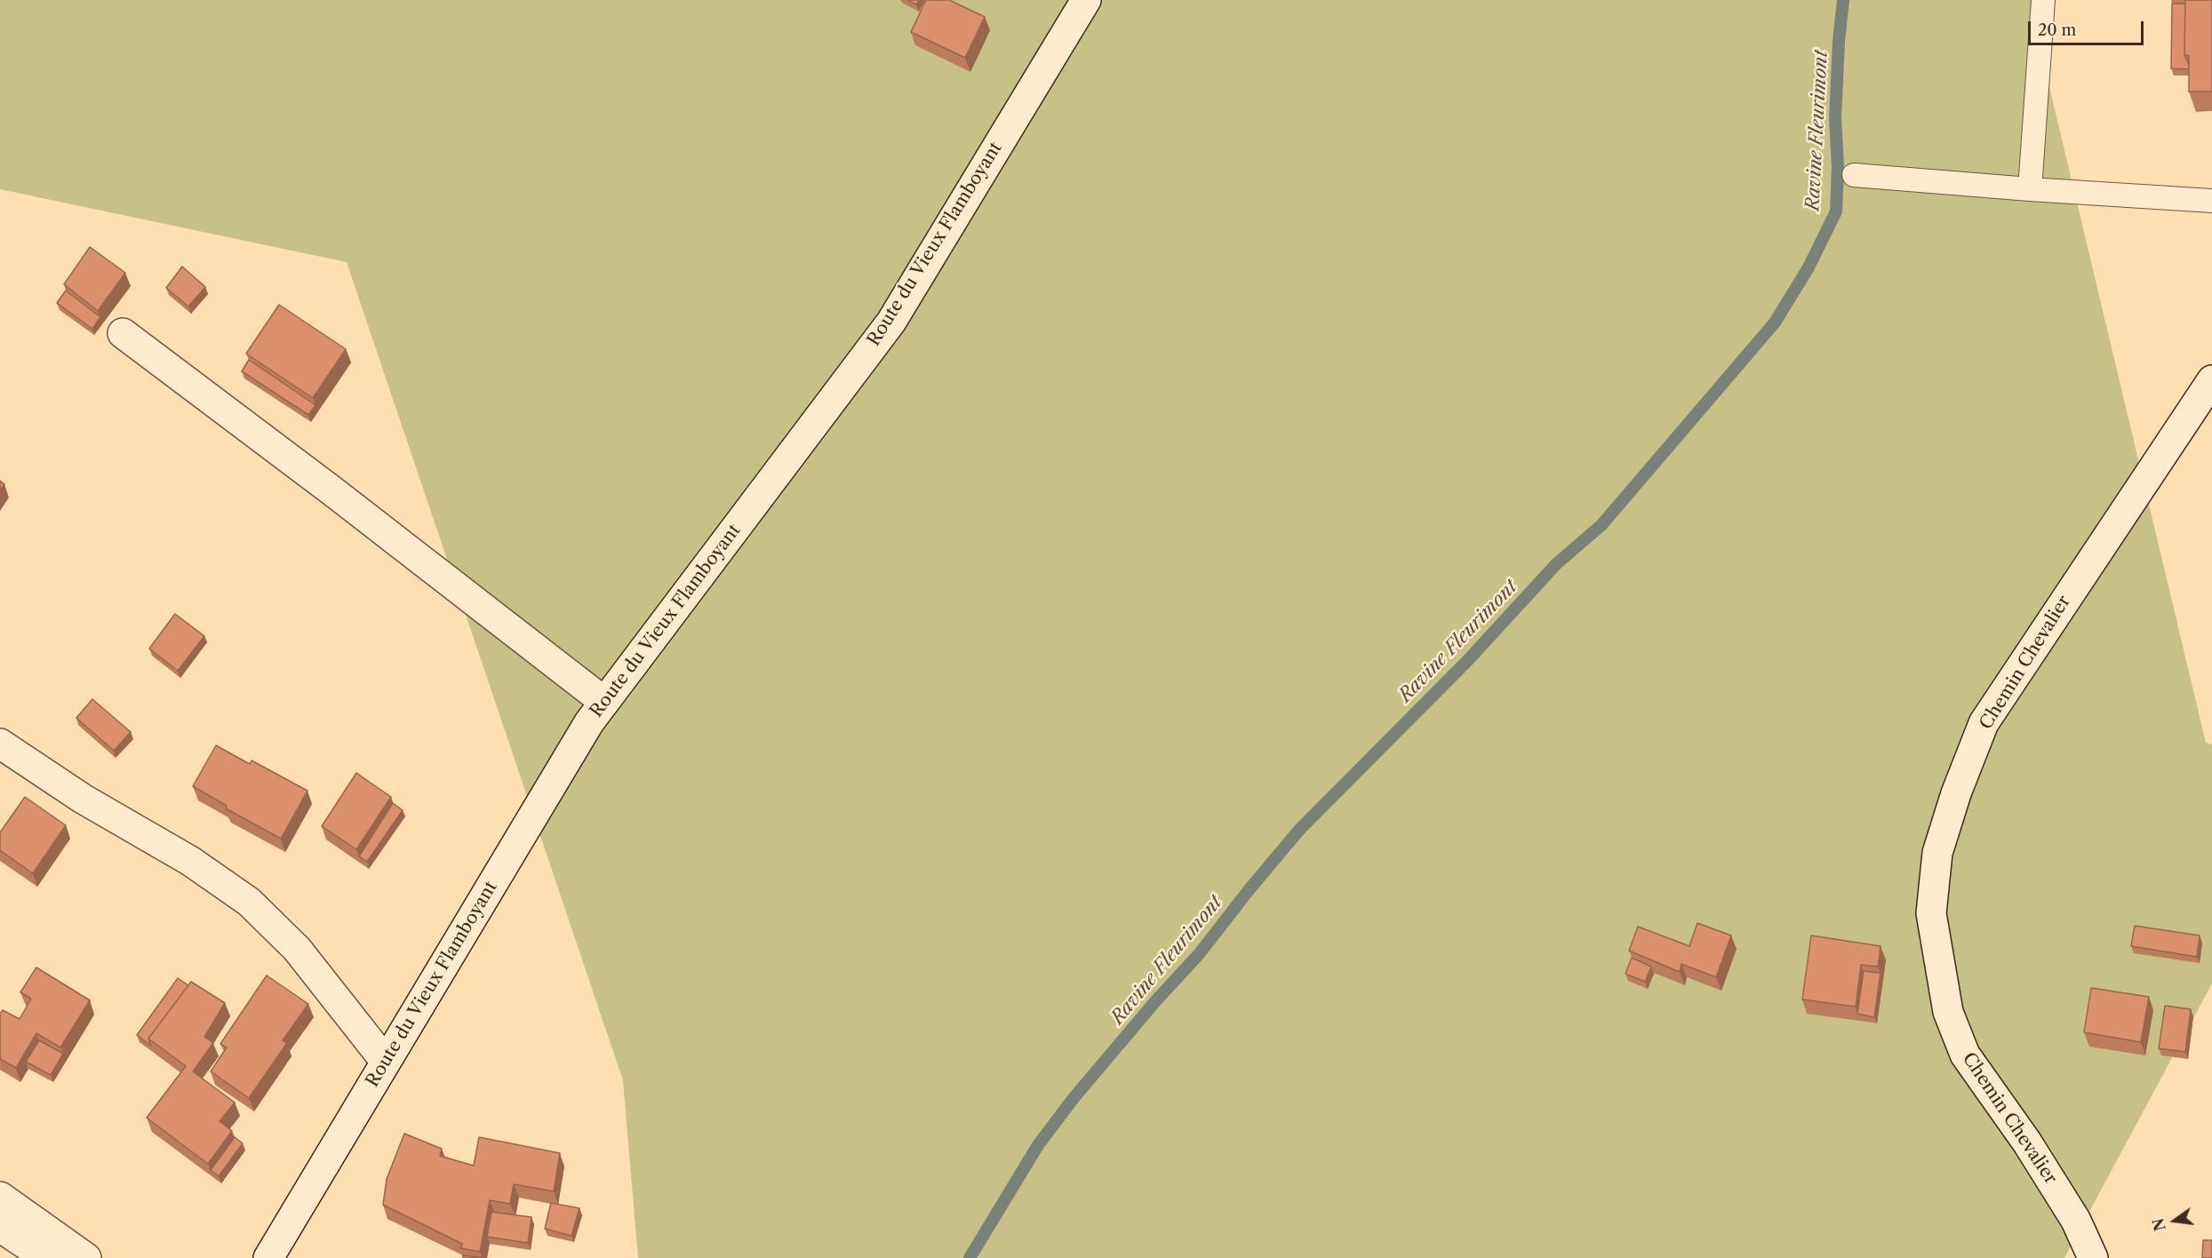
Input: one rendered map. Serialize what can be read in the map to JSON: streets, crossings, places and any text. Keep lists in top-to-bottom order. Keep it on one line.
{"streets":{"street":["Route du Vieux Flamboyant","Chemin Chevalier"]},"water":["Ravine Fleurimont"],"scale_bar":"20 m","north":"left"}
